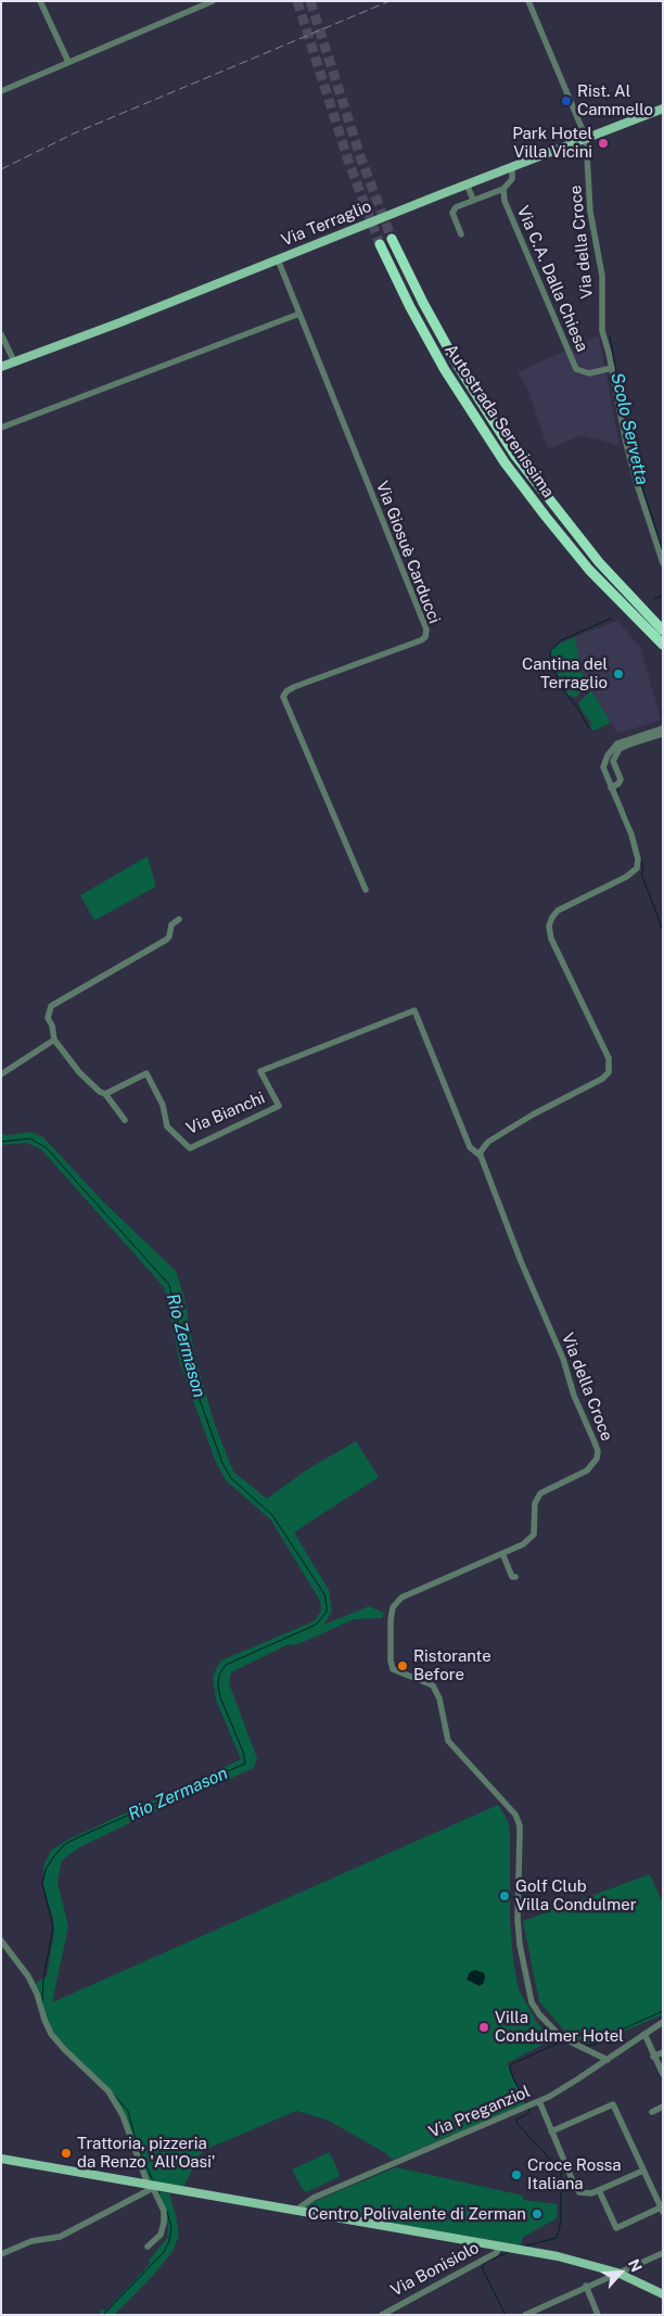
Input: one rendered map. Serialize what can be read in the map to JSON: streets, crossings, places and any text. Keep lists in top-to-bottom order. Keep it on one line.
{"streets":{"highway":["Autostrada Serenissima"],"main road":["Via Terraglio","Via Bonisiolo"],"street":["Via della Croce","Via C.A. Dalla Chiesa","Via Giosuè Carducci","Via Bianchi","Via Preganziol"]},"crossings":[["Via Terraglio","Via della Croce"],["Via Terraglio","Via C.A. Dalla Chiesa"],["Via Terraglio","Via Giosuè Carducci"],["Via della Croce","Via C.A. Dalla Chiesa"],["Via della Croce","Via Bianchi"],["Via della Croce","Via Preganziol"],["Via Preganziol","Via Bonisiolo"]],"water":["Scolo Servetta","Rio Zermason"],"places":["Rist. Al Cammello","Park Hotel Villa Vicini","Cantina del Terraglio","Ristorante Before","Golf Club Villa Condulmer","Villa Condulmer Hotel","Trattoria, pizzeria da Renzo 'All'Oasi'","Croce Rossa Italiana","Centro Polivalente di Zerman"],"north":"top right"}
